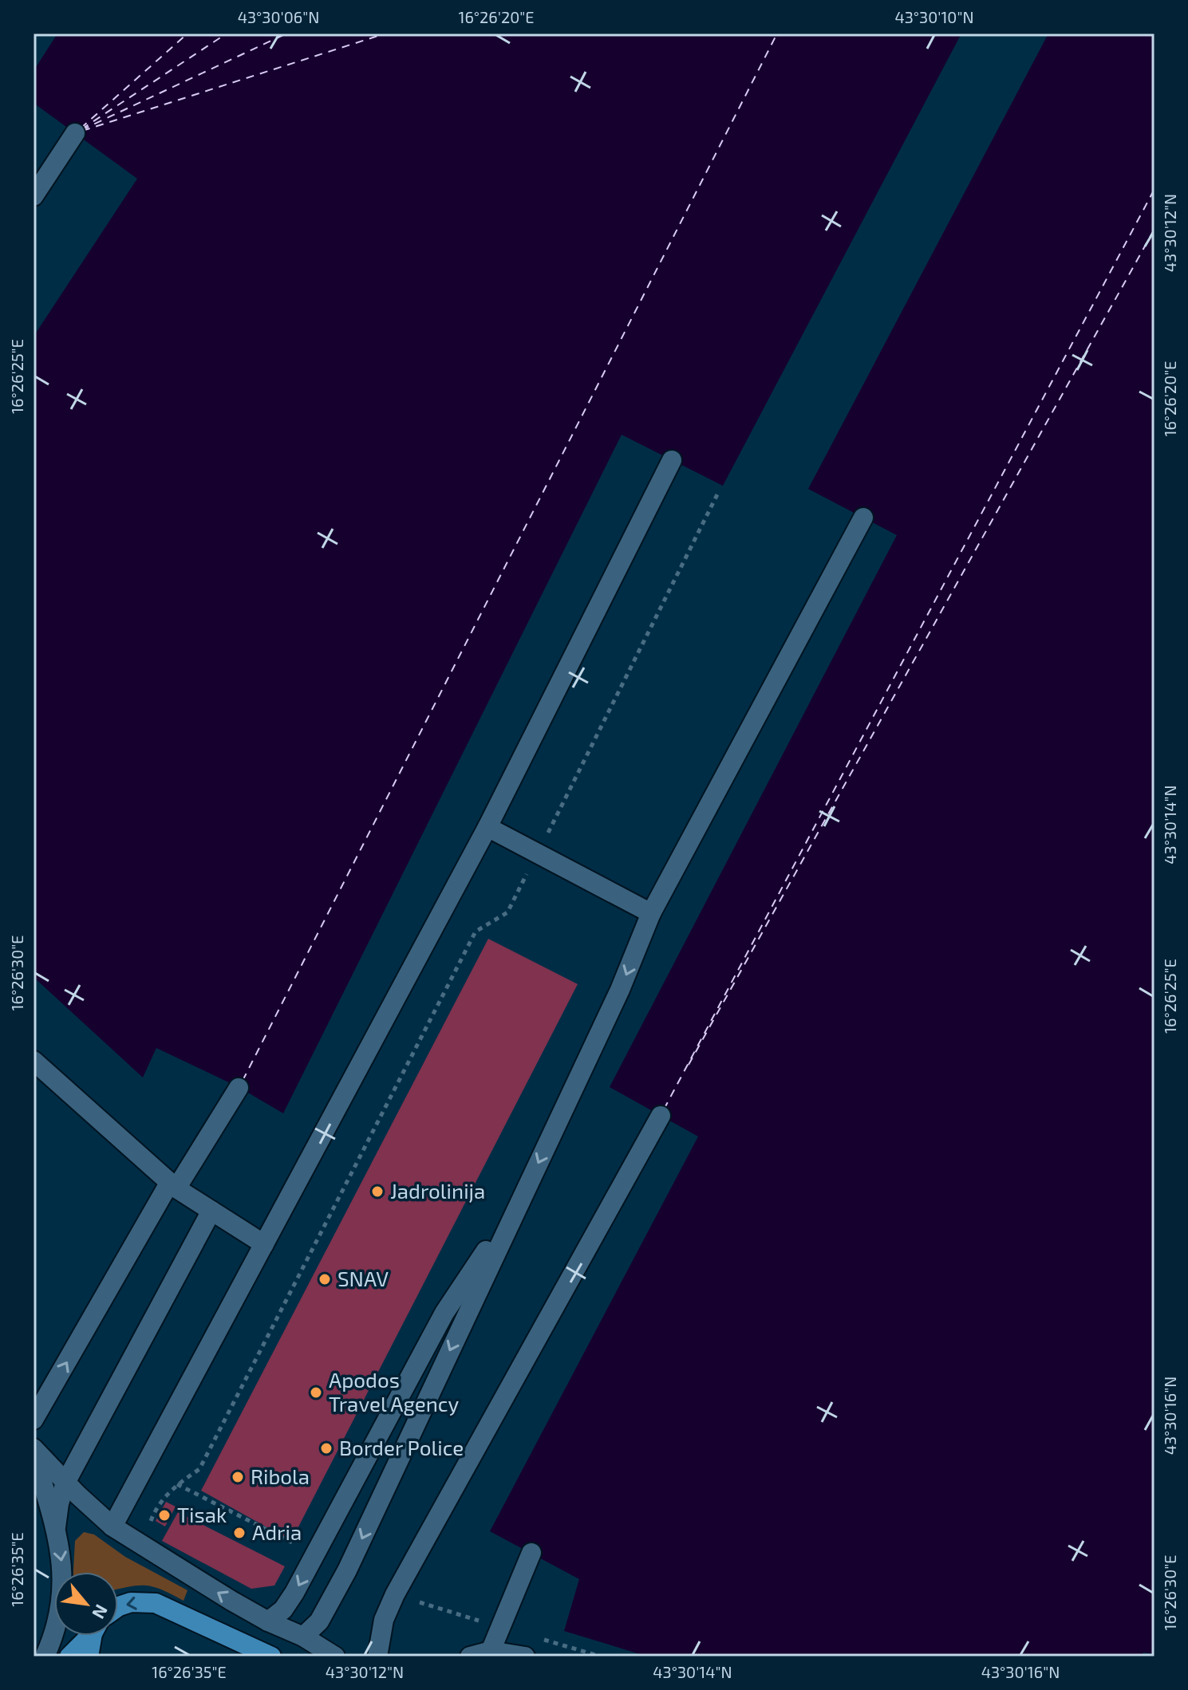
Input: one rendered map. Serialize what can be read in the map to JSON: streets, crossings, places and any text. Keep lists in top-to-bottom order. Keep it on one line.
{"places":["Jadrolinija","SNAV","Apodos Travel Agency","Border Police","Ribola","Tisak","Adria"],"north":"bottom right","coordinates":["43°30'06\"N","16°26'20\"E","43°30'10\"N","43°30'12\"N","16°26'25\"E","43°30'14\"N","16°26'30\"E","43°30'16\"N","16°26'35\"E"]}
